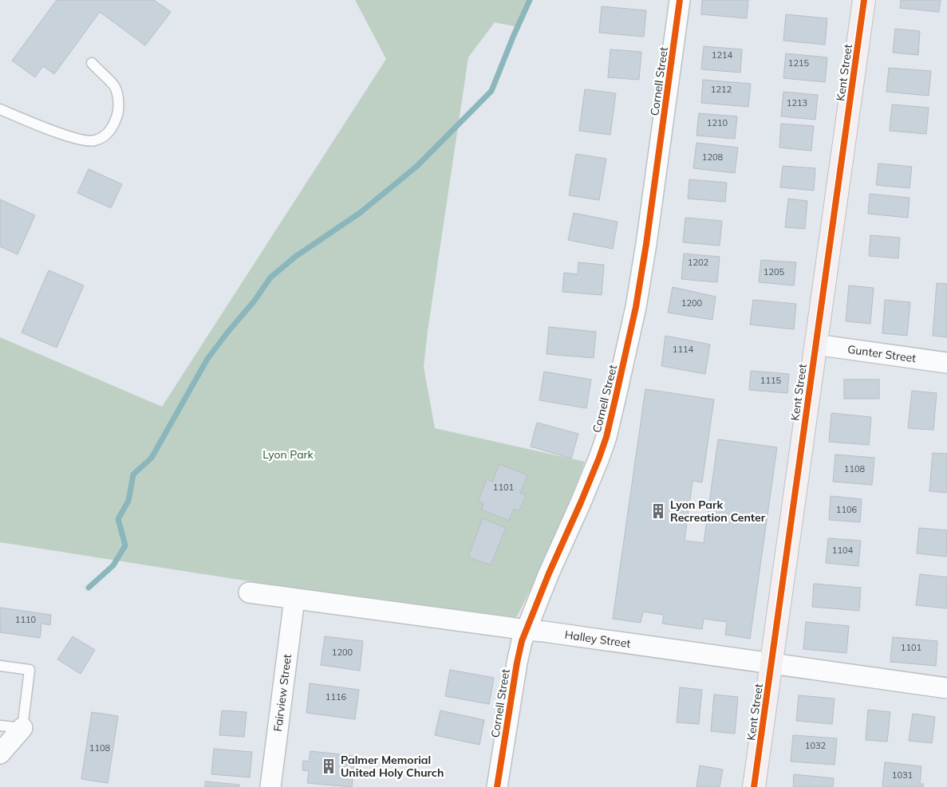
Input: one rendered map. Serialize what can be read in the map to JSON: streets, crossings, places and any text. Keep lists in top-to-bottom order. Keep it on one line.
{"streets":{"street":["Kent Street","Cornell Street","Gunter Street","Halley Street","Fairview Street"]},"crossings":[["Kent Street","Gunter Street"],["Kent Street","Halley Street"],["Cornell Street","Halley Street"],["Halley Street","Fairview Street"]],"parks":["Lyon Park"],"places":{"building":["Lyon Park Recreation Center","Palmer Memorial United Holy Church"]},"house_numbers":["1214","1215","1212","1213","1210","1208","1202","1205","1200","1114","1115","1108","1101","1106","1104","1110","1101","1200","1116","1032","1108","1031"]}
